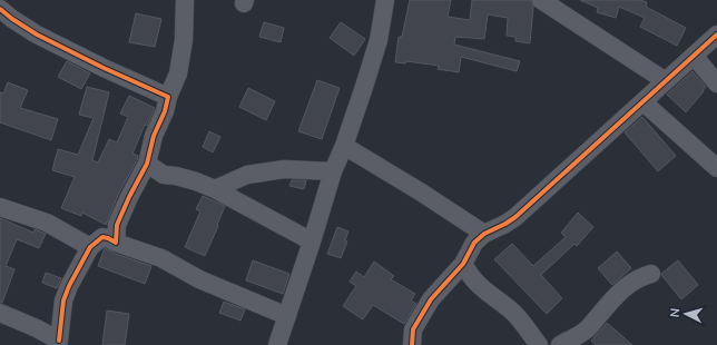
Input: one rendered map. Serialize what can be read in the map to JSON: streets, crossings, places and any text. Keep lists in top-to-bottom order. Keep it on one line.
{"north":"left"}
